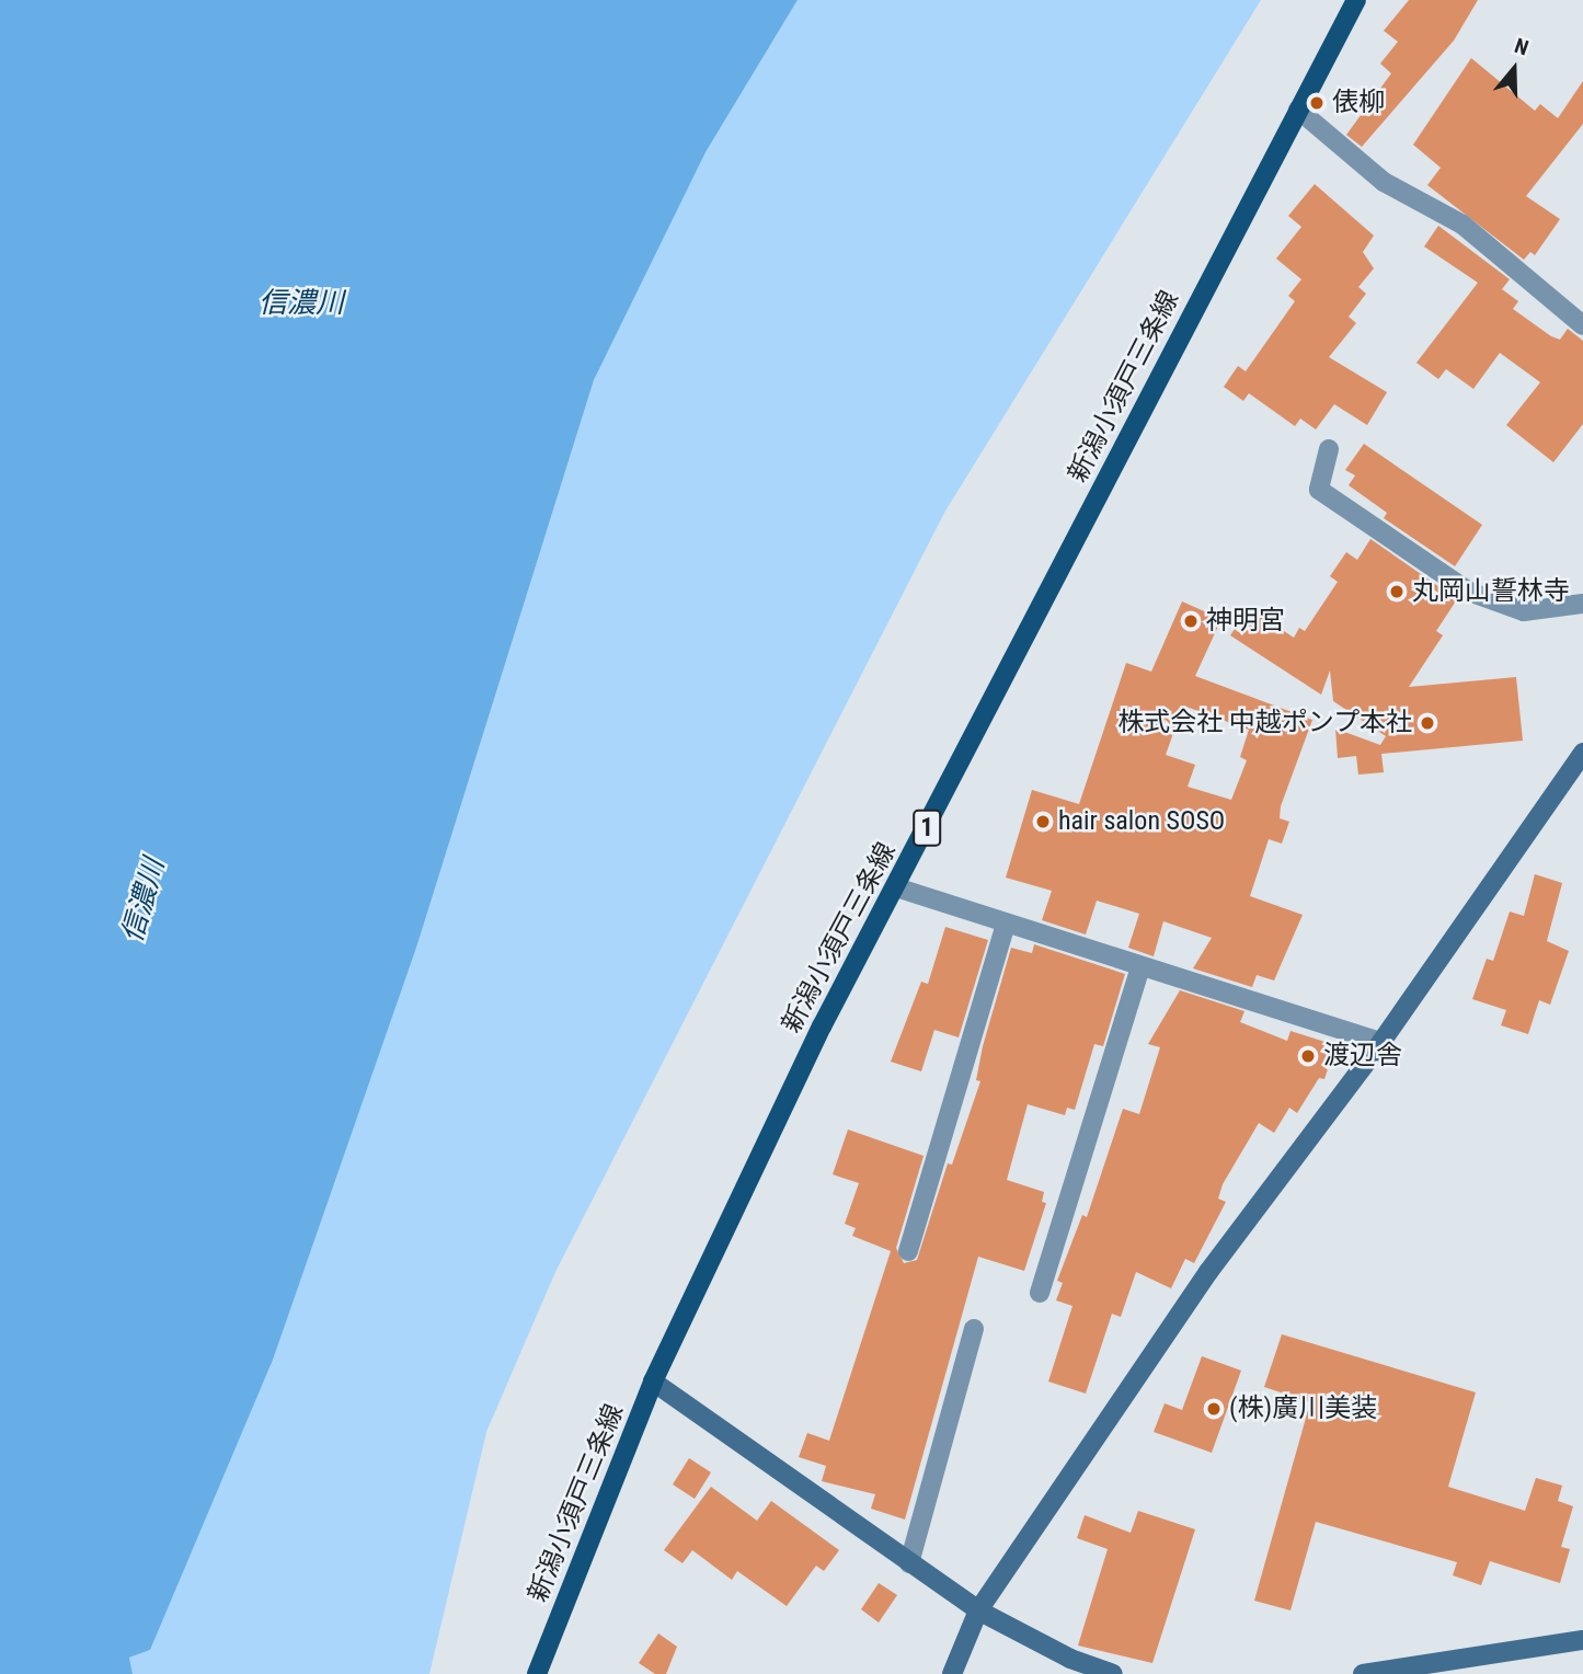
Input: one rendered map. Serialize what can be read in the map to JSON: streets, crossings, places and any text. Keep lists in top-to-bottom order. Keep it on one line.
{"streets":{"main road":["新潟小須戸三条線","1"]},"water":["信濃川"],"places":["俵柳","丸岡山誓林寺","神明宮","株式会社 中越ポンプ本社","hair salon SOSO","渡辺舎","(株)廣川美装"],"north":"top"}
